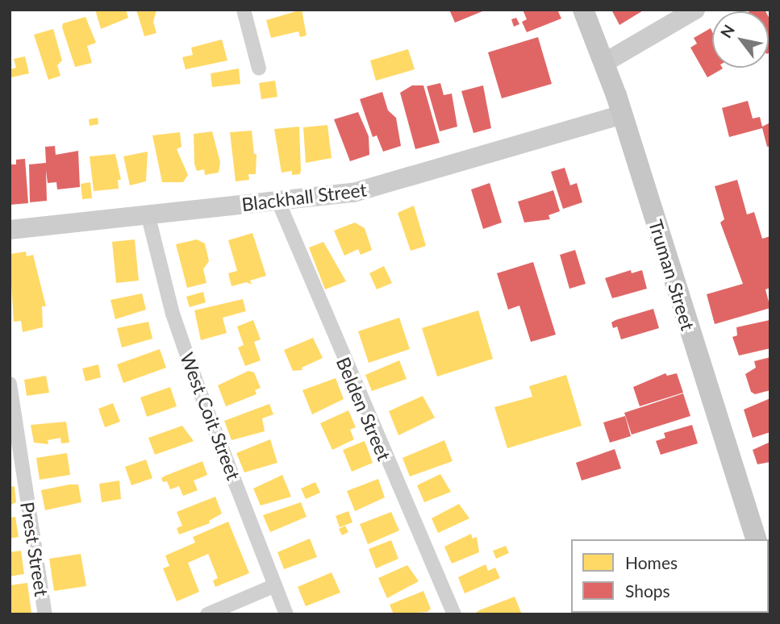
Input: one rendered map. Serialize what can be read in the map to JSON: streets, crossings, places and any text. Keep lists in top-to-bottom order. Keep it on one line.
{"streets":{"main road":["Truman Street"],"street":["Blackhall Street","Belden Street","West Coit Street","Prest Street"]},"crossings":[["Blackhall Street","Truman Street"],["Blackhall Street","Belden Street"],["Blackhall Street","West Coit Street"]],"legend":["Homes","Shops"],"north":"top left"}
